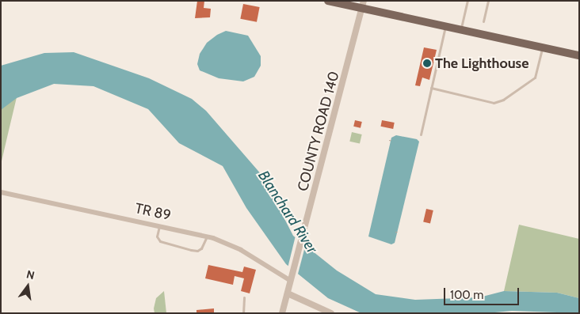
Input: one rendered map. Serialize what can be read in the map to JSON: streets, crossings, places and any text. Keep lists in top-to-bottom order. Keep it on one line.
{"streets":{"street":["COUNTY ROAD 140","TR 89"]},"crossings":[["COUNTY ROAD 140","TR 89"]],"water":["Blanchard River"],"places":["The Lighthouse"],"scale_bar":"100 m","north":"top"}
